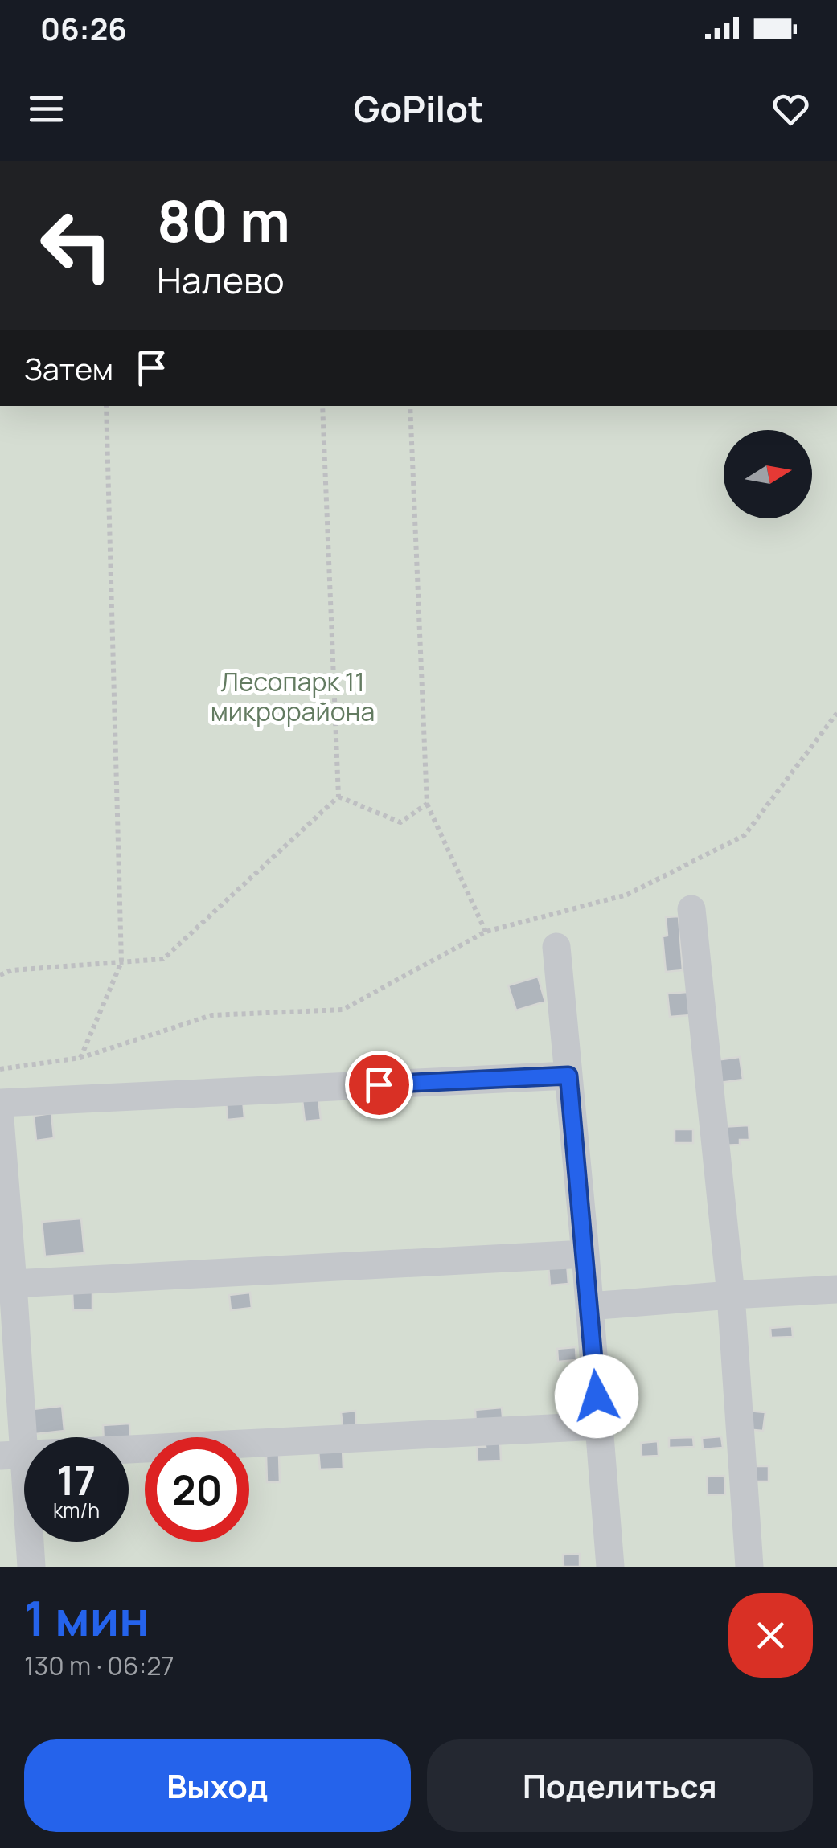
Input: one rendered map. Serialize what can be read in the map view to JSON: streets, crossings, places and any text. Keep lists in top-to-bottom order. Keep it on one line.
{"parks":["Лесопарк 11 микрорайона"],"north":"right","page":{"status":"06:26","header":"GoPilot","turn":["80 m","Налево"],"then":"Затем","speed":"17 km/h","limit":"20","heading":["1 мин","130 m · 06:27"],"buttons":["Выход","Поделиться"]}}
